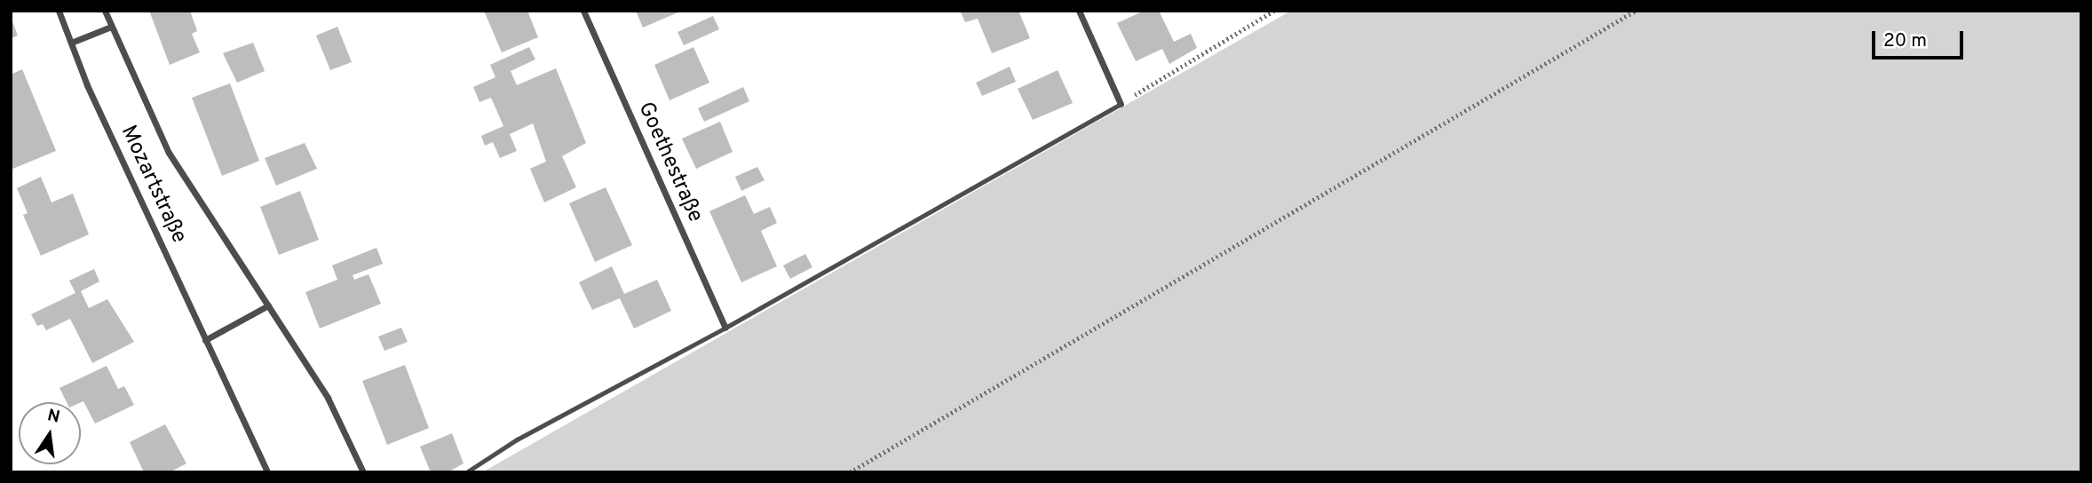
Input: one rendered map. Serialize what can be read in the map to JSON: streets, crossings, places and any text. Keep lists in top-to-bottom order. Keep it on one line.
{"streets":{"street":["Goethestraße","Mozartstraße"]},"scale_bar":"20 m","north":"top"}
